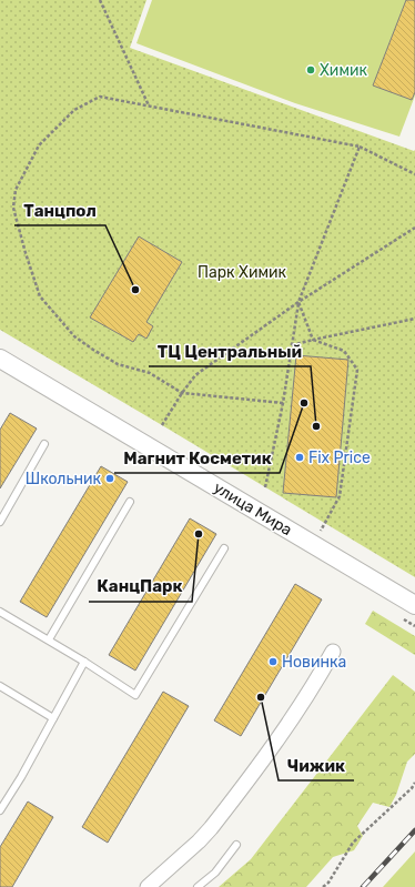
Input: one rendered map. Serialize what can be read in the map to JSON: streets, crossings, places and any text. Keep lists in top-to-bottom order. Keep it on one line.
{"streets":{"street":["улица Мира"]},"parks":["Парк Химик"],"places":["Химик","Танцпол","Магнит Косметик","ТЦ Центральный","Fix Price","Школьник","КанцПарк","Новинка","Чижик"]}
